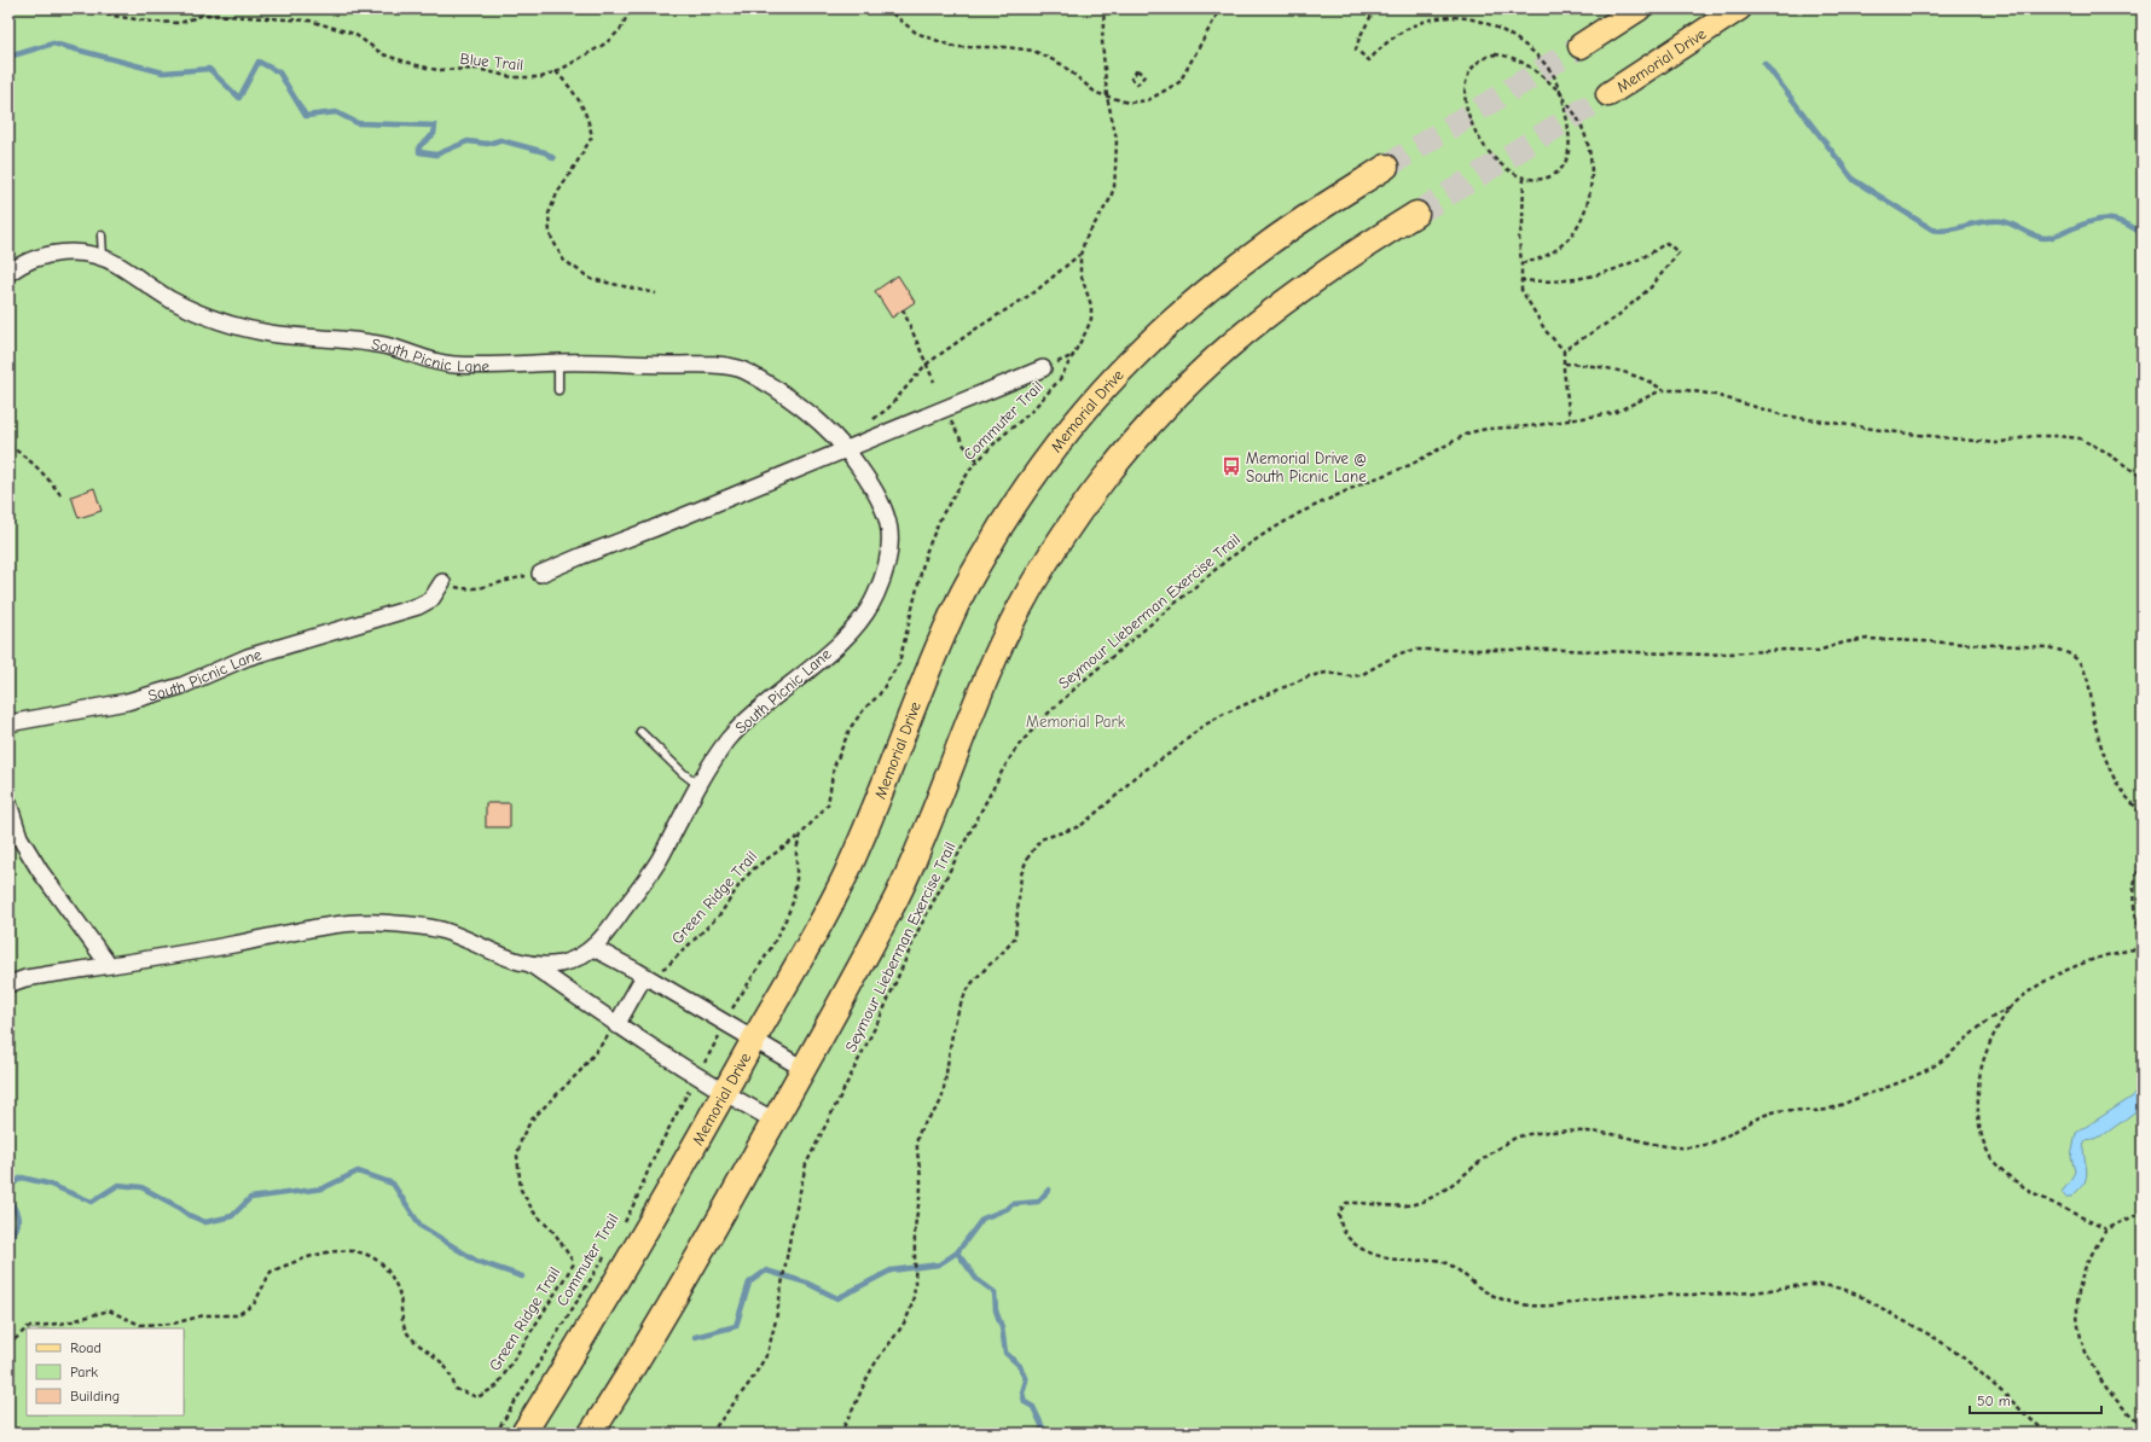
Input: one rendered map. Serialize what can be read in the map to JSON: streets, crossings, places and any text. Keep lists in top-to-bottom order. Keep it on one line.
{"streets":{"main road":["Memorial Drive"],"street":["South Picnic Lane"],"path":["Blue Trail","Commuter Trail","Seymour Lieberman Exercise Trail","Green Ridge Trail"]},"crossings":[["Memorial Drive","South Picnic Lane"],["South Picnic Lane","Green Ridge Trail"],["Commuter Trail","Green Ridge Trail"]],"parks":["Memorial Park"],"places":{"bus stop":["Memorial Drive @ South Picnic Lane"]},"legend":["Road","Park","Building"],"scale_bar":"50 m"}
